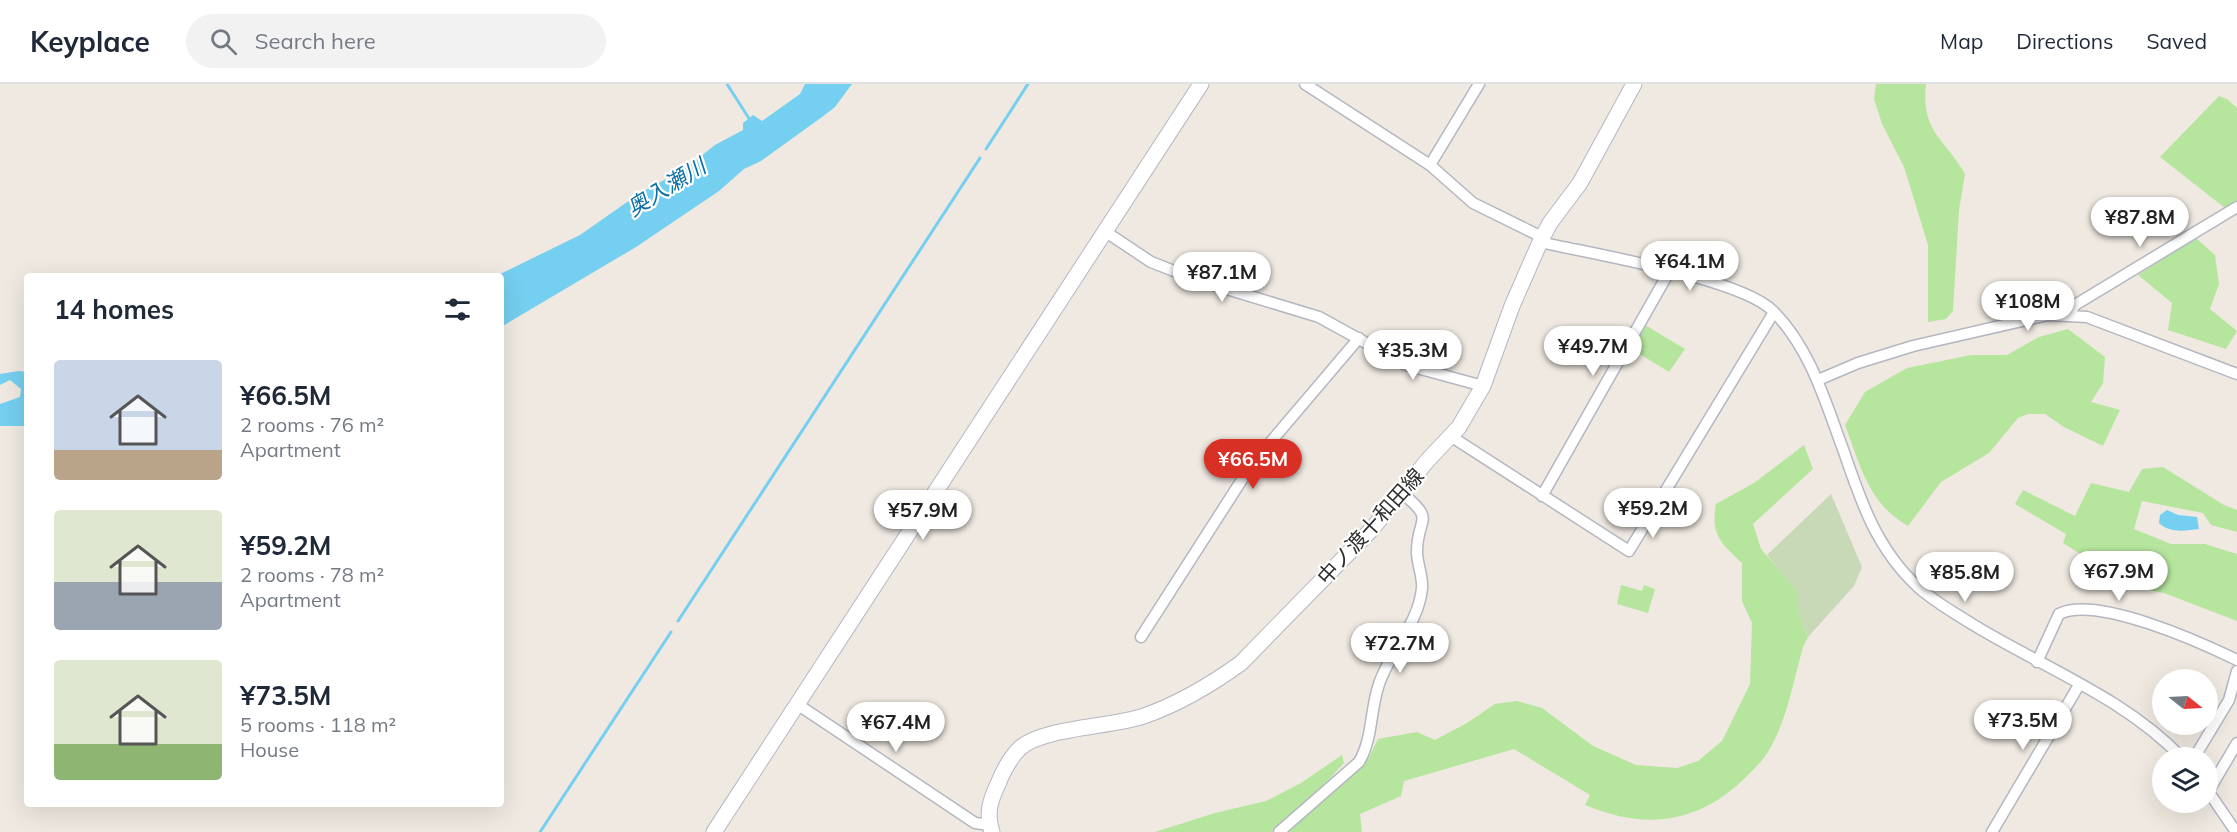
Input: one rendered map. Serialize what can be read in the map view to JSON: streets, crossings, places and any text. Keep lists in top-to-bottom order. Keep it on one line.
{"streets":{"main road":["中ノ渡十和田線"]},"water":["奥入瀬川"],"north":"right","page":{"header":"Keyplace","search":"Search here","nav":["Map","Directions","Saved"],"price":["¥87.8M","¥64.1M","¥87.1M","¥108M","¥49.7M","¥35.3M","¥66.5M","¥59.2M","¥57.9M","¥67.9M","¥85.8M","¥72.7M","¥73.5M","¥67.4M"],"heading":"14 homes","list":[{"name":"¥66.5M","note":"2 rooms · 76 m² · Apartment"},{"name":"¥59.2M","note":"2 rooms · 78 m² · Apartment"},{"name":"¥73.5M","note":"5 rooms · 118 m² · House"}]}}
